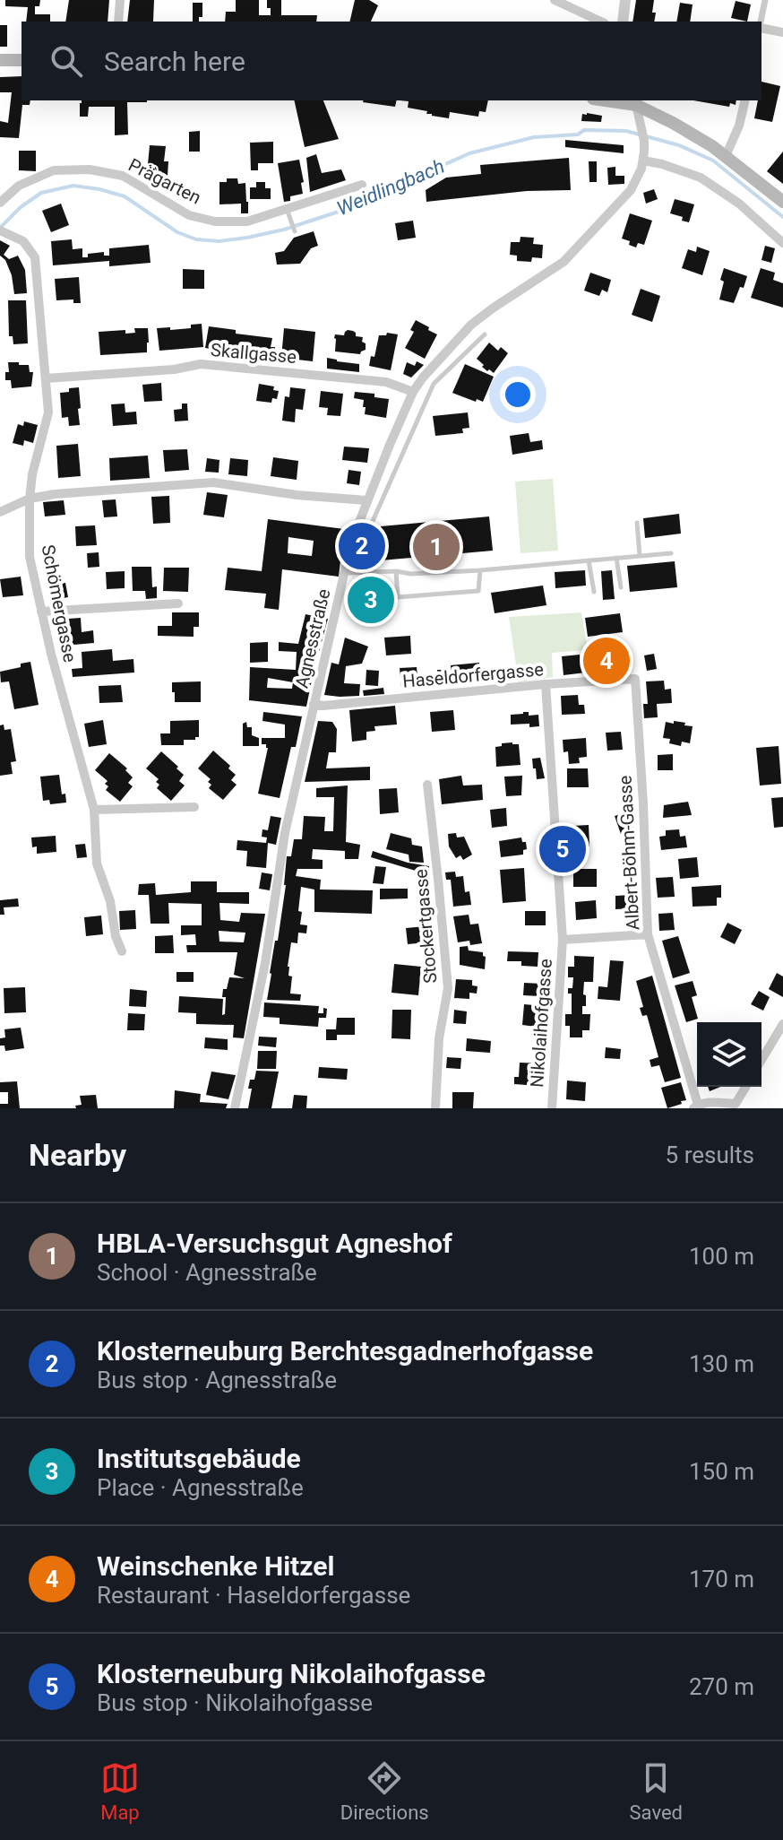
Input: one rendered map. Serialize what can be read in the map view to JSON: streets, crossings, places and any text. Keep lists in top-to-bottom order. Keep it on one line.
{"streets":{"street":["Prägarten","Skallgasse","Schömergasse","Agnesstraße","Haseldorfergasse","Albert-Böhm-Gasse","Stockertgasse","Nikolaihofgasse"]},"crossings":[["Skallgasse","Schömergasse"],["Skallgasse","Agnesstraße"],["Agnesstraße","Haseldorfergasse"],["Haseldorfergasse","Albert-Böhm-Gasse"],["Haseldorfergasse","Nikolaihofgasse"],["Albert-Böhm-Gasse","Nikolaihofgasse"]],"water":["Weidlingbach"],"page":{"search":"Search here","pins":["2","1","3","4","5"],"heading":["Nearby","5 results"],"list":[{"mark":"1","name":"HBLA-Versuchsgut Agneshof","note":"School · Agnesstraße","value":"100 m"},{"mark":"2","name":"Klosterneuburg Berchtesgadnerhofgasse","note":"Bus stop · Agnesstraße","value":"130 m"},{"mark":"3","name":"Institutsgebäude","note":"Place · Agnesstraße","value":"150 m"},{"mark":"4","name":"Weinschenke Hitzel","note":"Restaurant · Haseldorfergasse","value":"170 m"},{"mark":"5","name":"Klosterneuburg Nikolaihofgasse","note":"Bus stop · Nikolaihofgasse","value":"270 m"}],"nav":["Map","Directions","Saved"]}}
